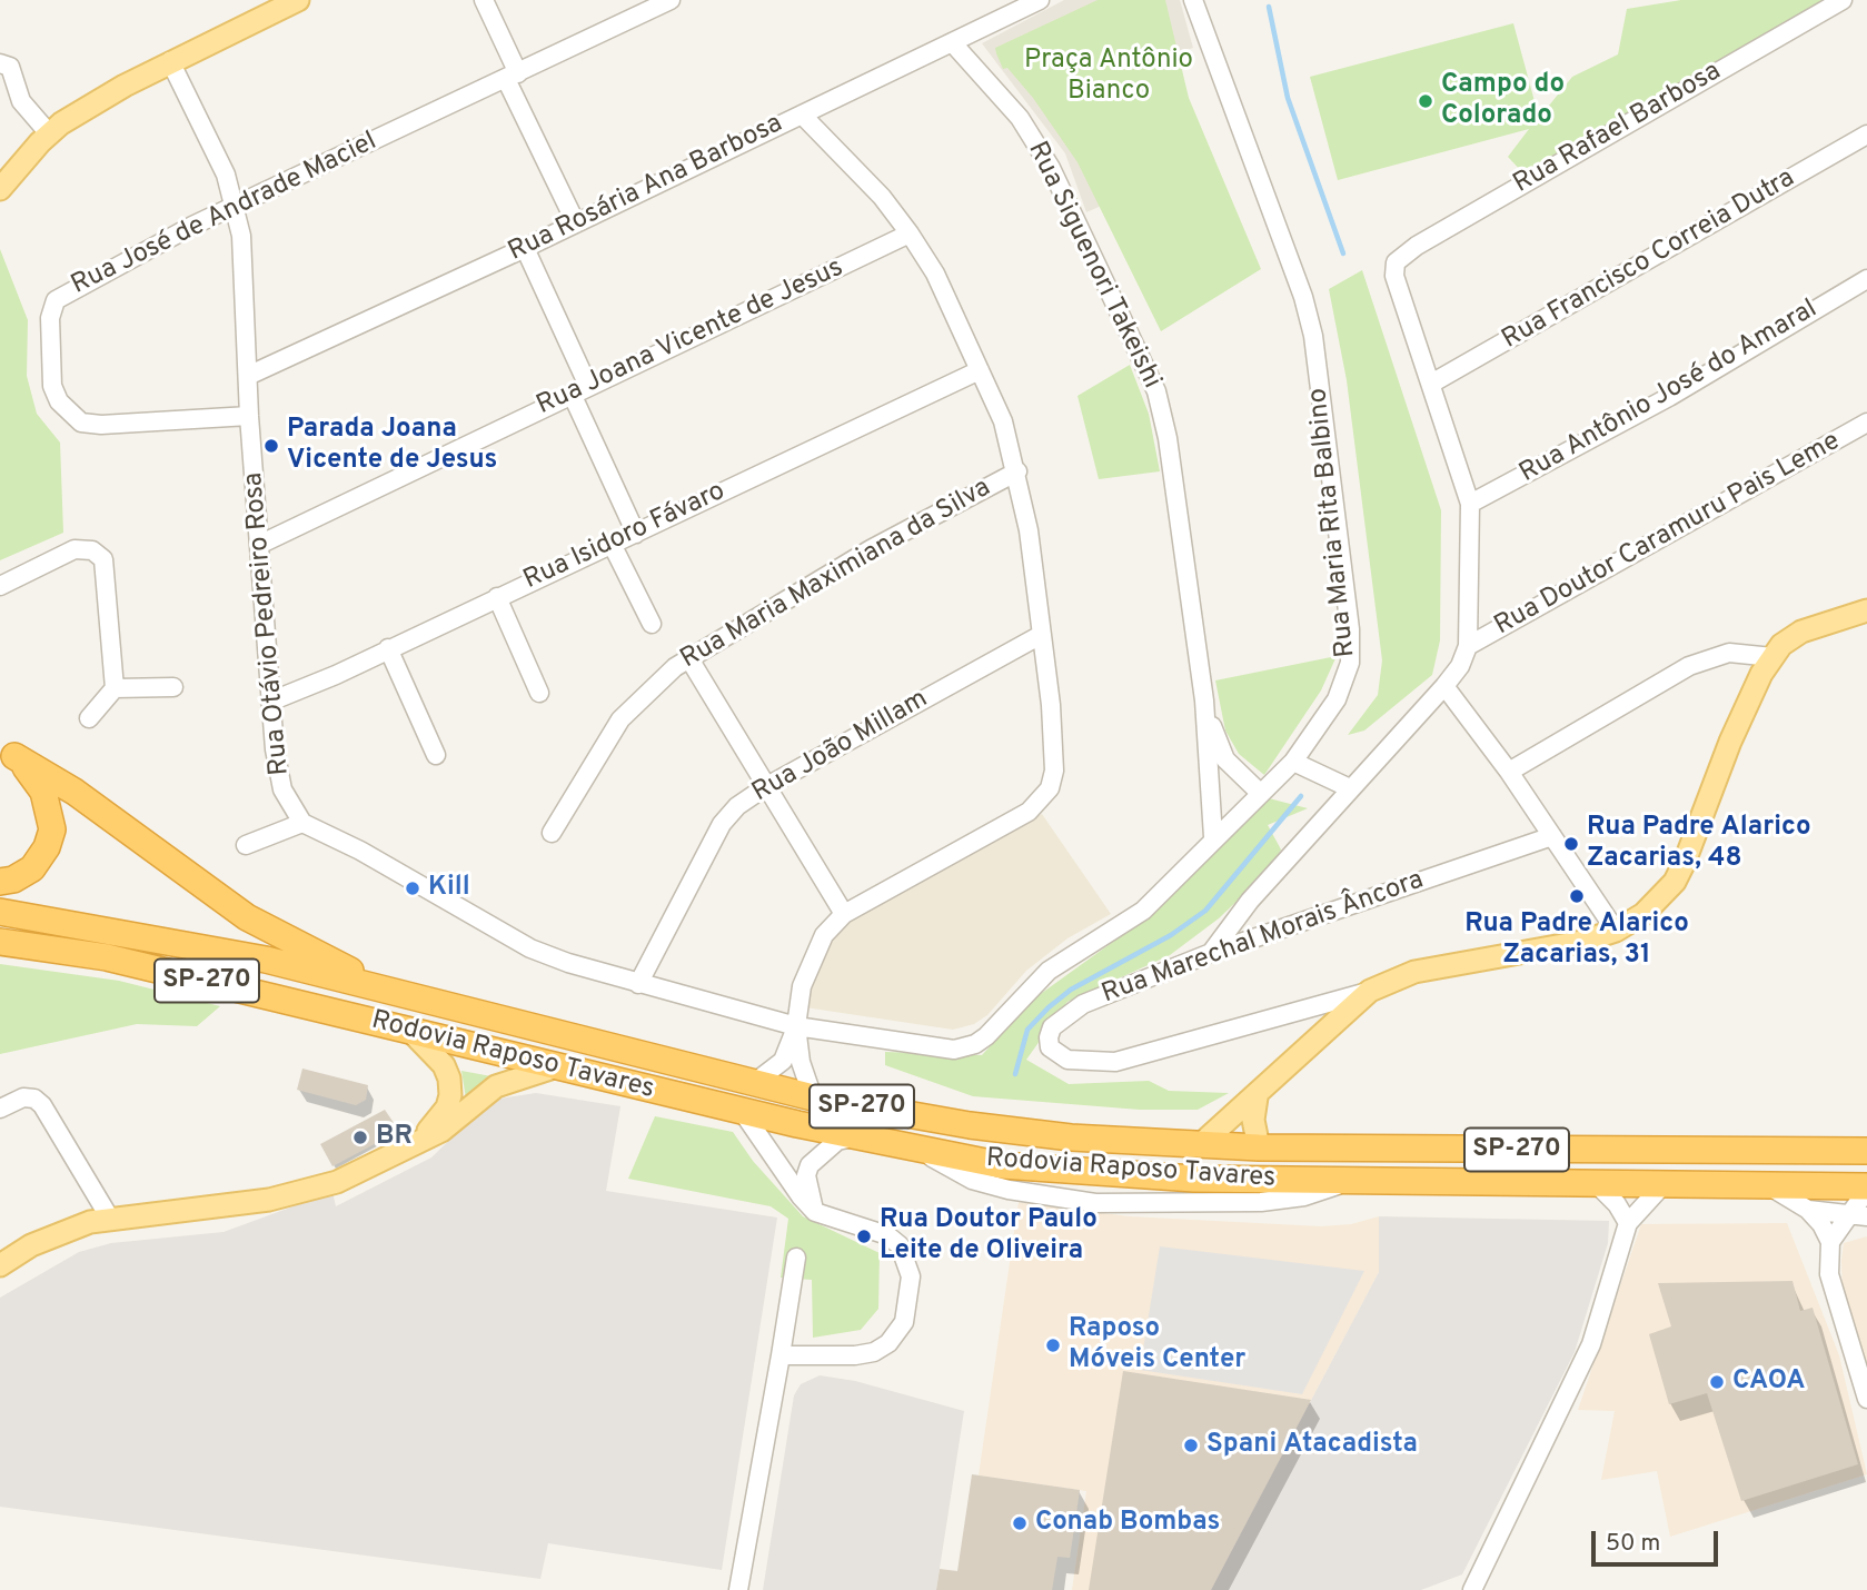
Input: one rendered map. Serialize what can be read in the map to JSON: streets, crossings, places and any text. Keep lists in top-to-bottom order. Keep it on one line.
{"streets":{"highway":["SP-270","Rodovia Raposo Tavares"],"street":["Rua Rafael Barbosa","Rua Rosária Ana Barbosa","Rua José de Andrade Maciel","Rua Francisco Correia Dutra","Rua Siguenori Takeishi","Rua Joana Vicente de Jesus","Rua Antônio José do Amaral","Rua Maria Rita Balbino","Rua Doutor Caramuru Pais Leme","Rua Isidoro Fávaro","Rua Maria Maximiana da Silva","Rua Otávio Pedreiro Rosa","Rua João Millam","Rua Marechal Morais Âncora"]},"crossings":[["Rua Rafael Barbosa","Rua Francisco Correia Dutra"],["Rua Rosária Ana Barbosa","Rua Siguenori Takeishi"],["Rua Rosária Ana Barbosa","Rua Otávio Pedreiro Rosa"],["Rua José de Andrade Maciel","Rua Otávio Pedreiro Rosa"],["Rua Siguenori Takeishi","Rua Maria Rita Balbino"],["Rua Joana Vicente de Jesus","Rua Otávio Pedreiro Rosa"],["Rua Isidoro Fávaro","Rua Otávio Pedreiro Rosa"]],"parks":["Praça Antônio Bianco"],"places":["Campo do Colorado","Parada Joana Vicente de Jesus","Rua Padre Alarico Zacarias, 48","Kill","Rua Padre Alarico Zacarias, 31","BR","Rua Doutor Paulo Leite de Oliveira","Raposo Móveis Center","CAOA","Spani Atacadista","Conab Bombas"],"scale_bar":"50 m"}
